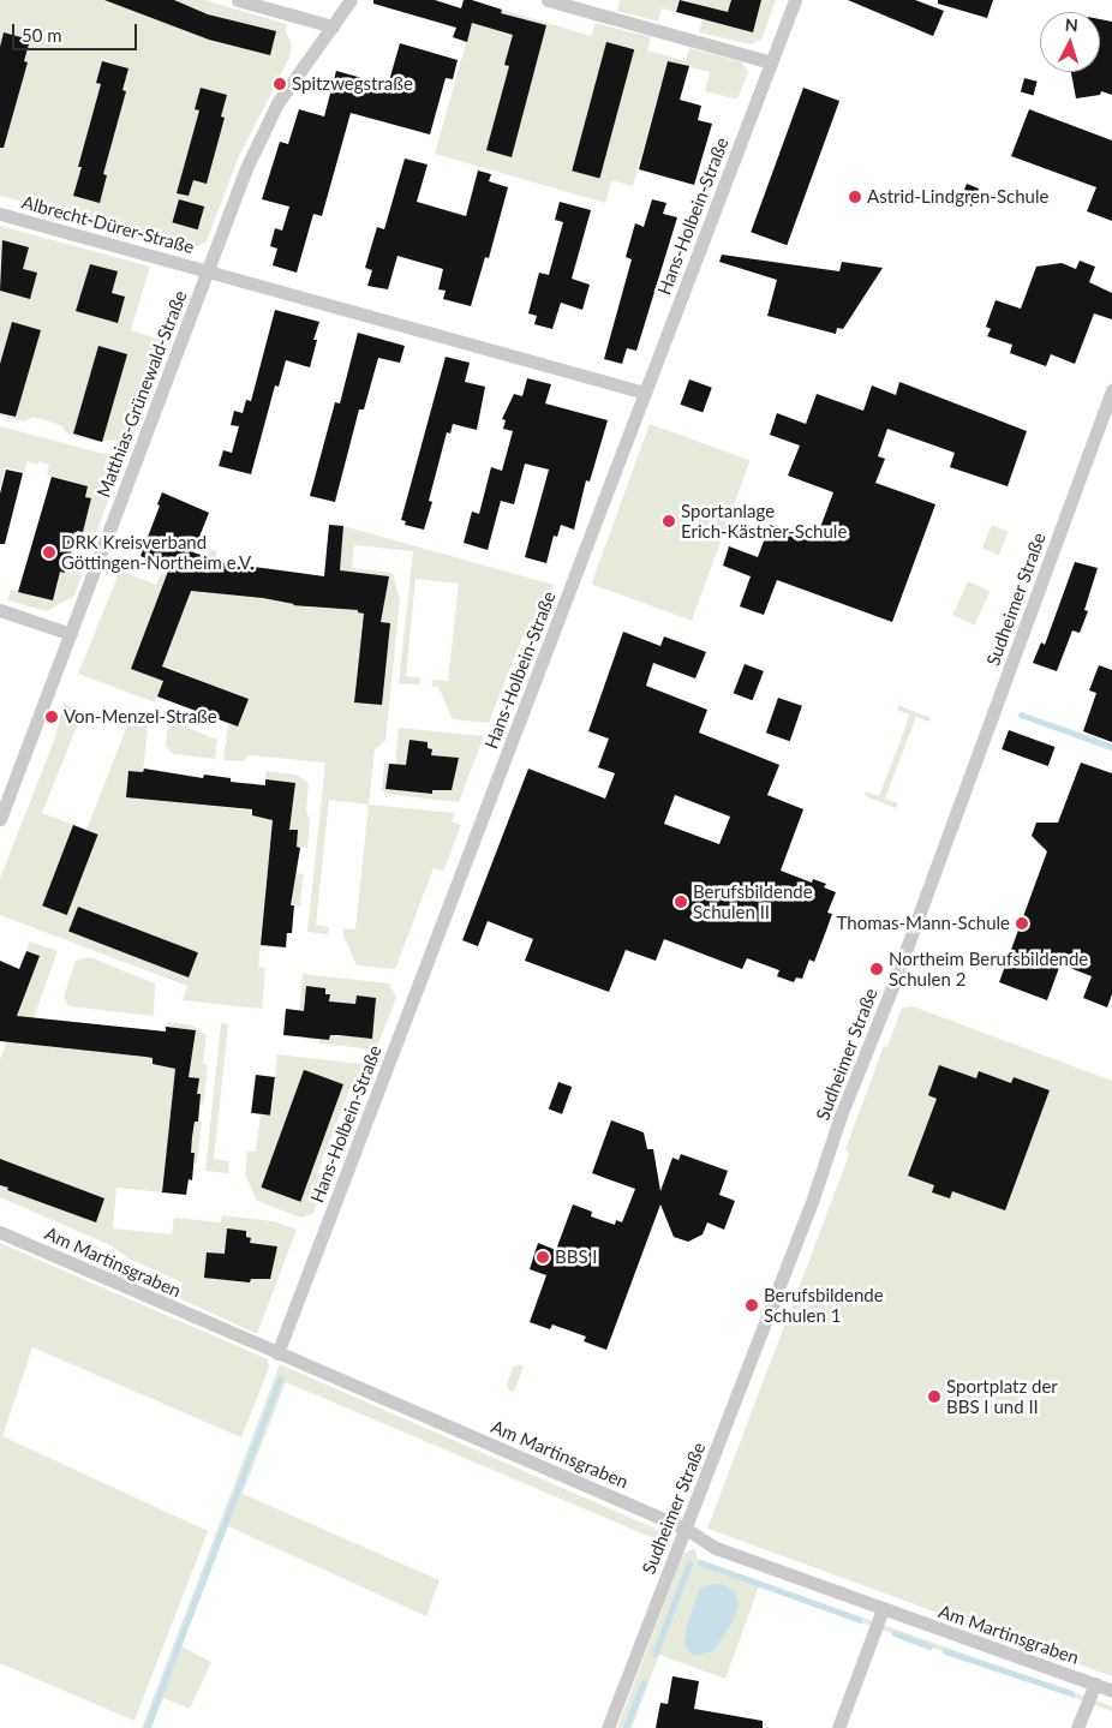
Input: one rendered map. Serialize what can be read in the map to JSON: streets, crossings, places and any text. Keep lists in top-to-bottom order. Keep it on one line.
{"streets":{"street":["Hans-Holbein-Straße","Albrecht-Dürer-Straße","Matthias-Grünewald-Straße","Sudheimer Straße","Am Martinsgraben"]},"crossings":[["Hans-Holbein-Straße","Am Martinsgraben"],["Albrecht-Dürer-Straße","Matthias-Grünewald-Straße"],["Sudheimer Straße","Am Martinsgraben"]],"places":["Spitzwegstraße","Astrid-Lindgren-Schule","Sportanlage Erich-Kästner-Schule","DRK Kreisverband Göttingen-Northeim e.V.","Von-Menzel-Straße","Berufsbildende Schulen II","Thomas-Mann-Schule","Northeim Berufsbildende Schulen 2","BBS I","Berufsbildende Schulen 1","Sportplatz der BBS I und II"],"scale_bar":"50 m","north":"top"}
